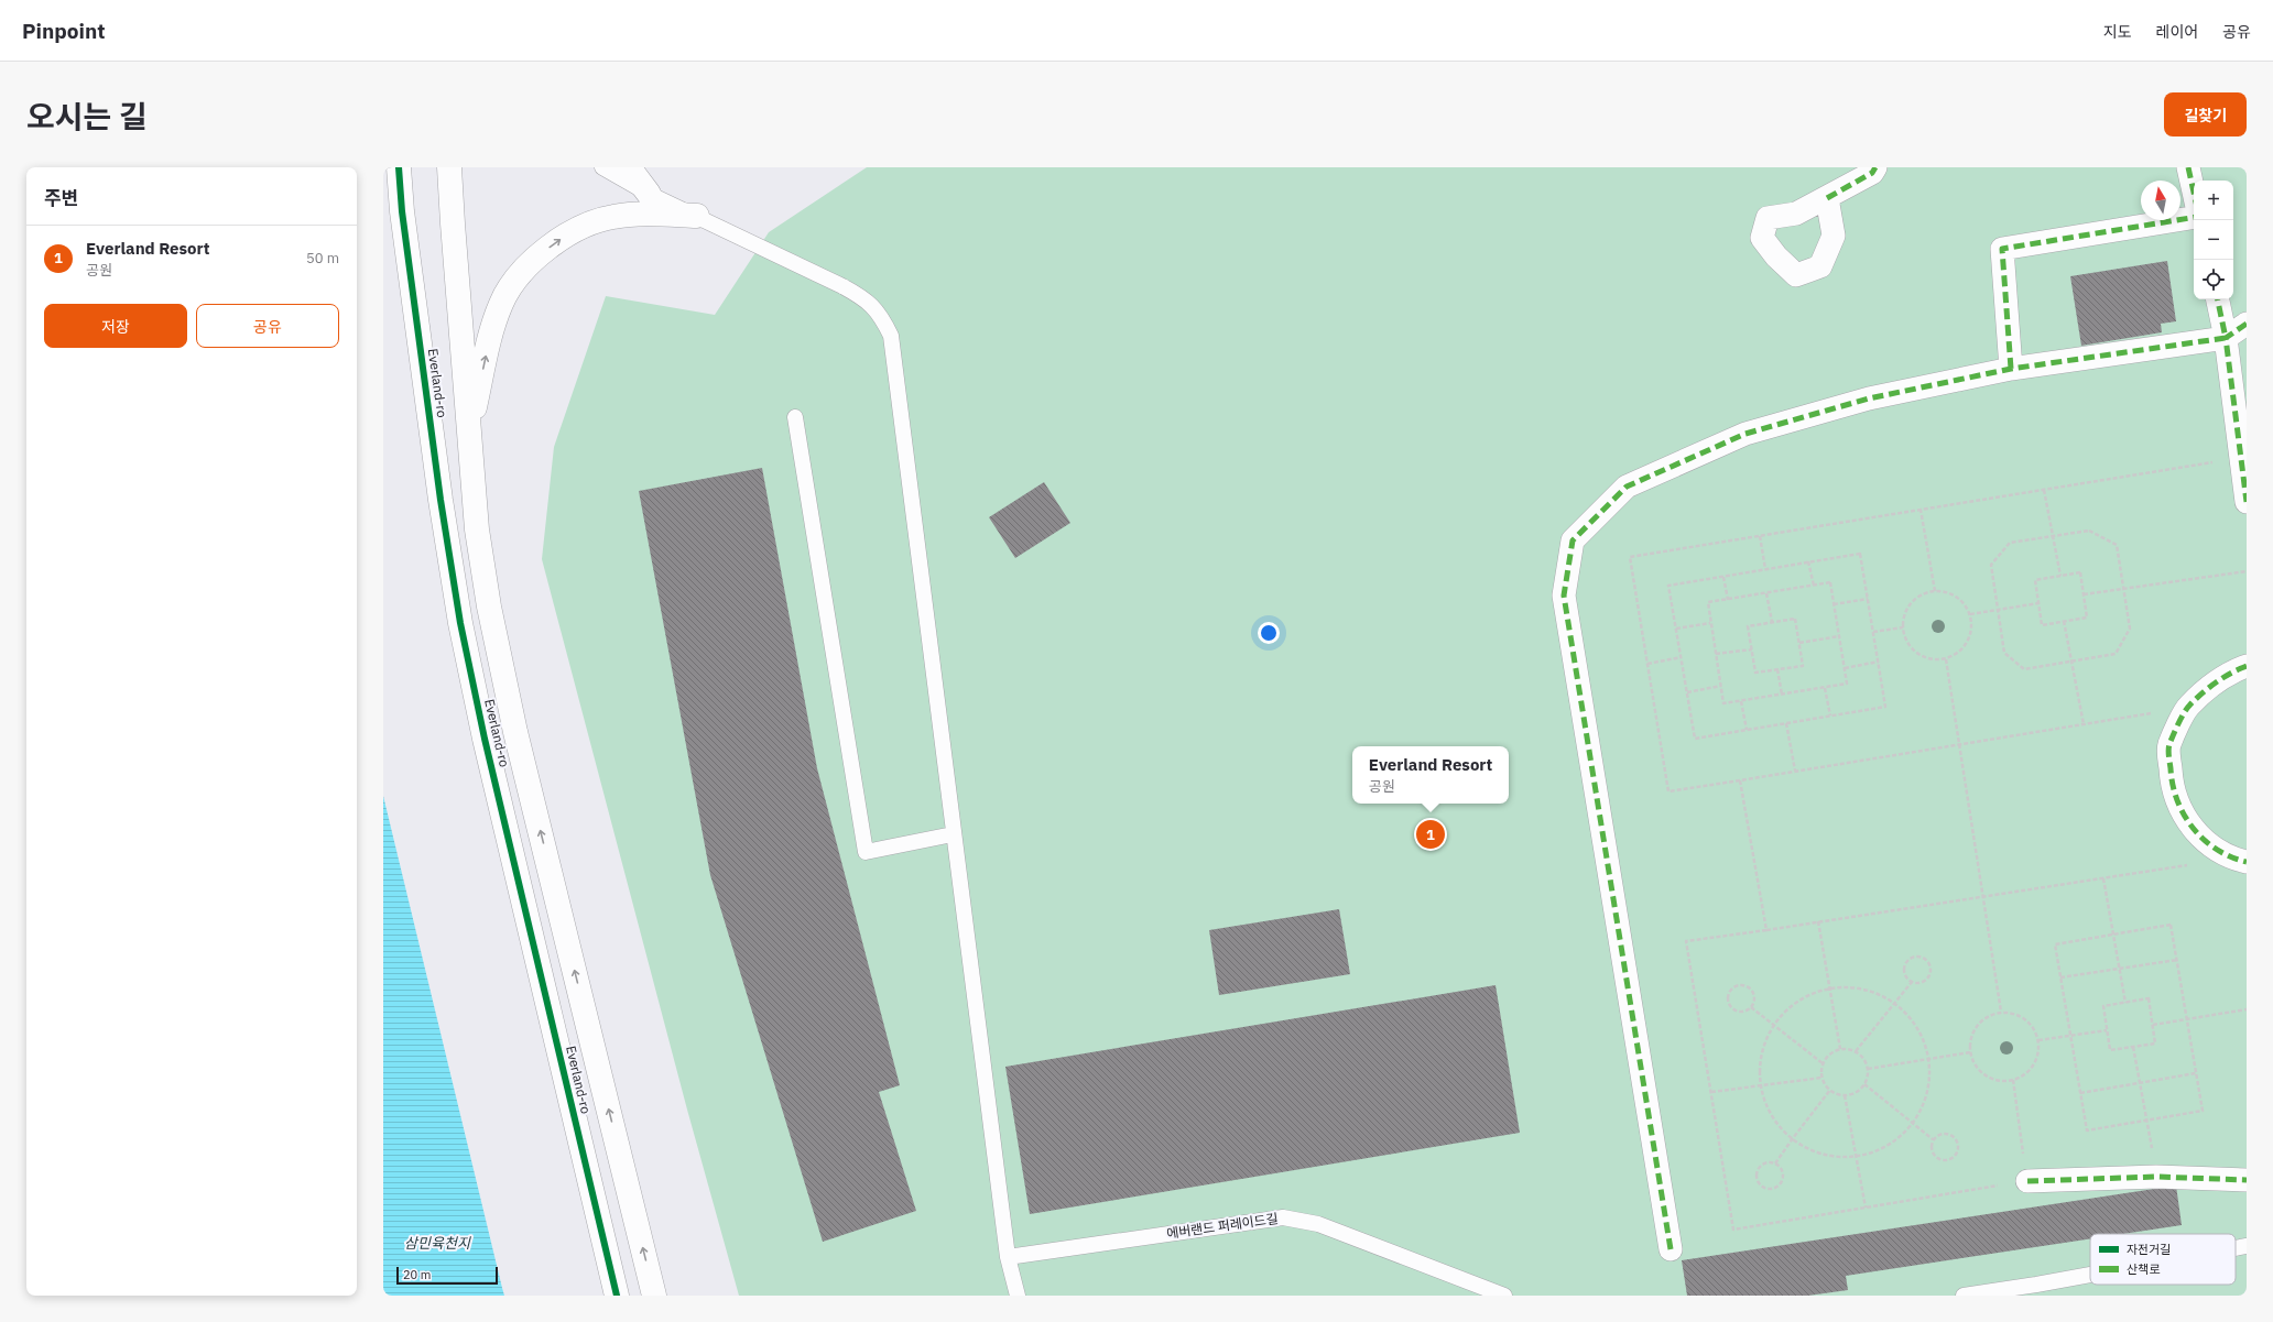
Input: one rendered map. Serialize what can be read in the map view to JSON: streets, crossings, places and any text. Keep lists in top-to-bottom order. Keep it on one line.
{"streets":{"street":["Everland-ro"],"lane":["에버랜드 퍼레이드길"]},"water":["삼민육천지"],"legend":["자전거길","산책로"],"scale_bar":"20 m","north":"top","page":{"header":"Pinpoint","nav":["지도","레이어","공유"],"title":"오시는 길","buttons":["길찾기",["저장","공유"]],"heading":"주변","map_buttons":["+","−"],"list":[{"mark":"1","name":"Everland Resort","note":"공원","value":"50 m"}],"popup":["Everland Resort","공원"],"pins":"1","scale":"20 m"}}
